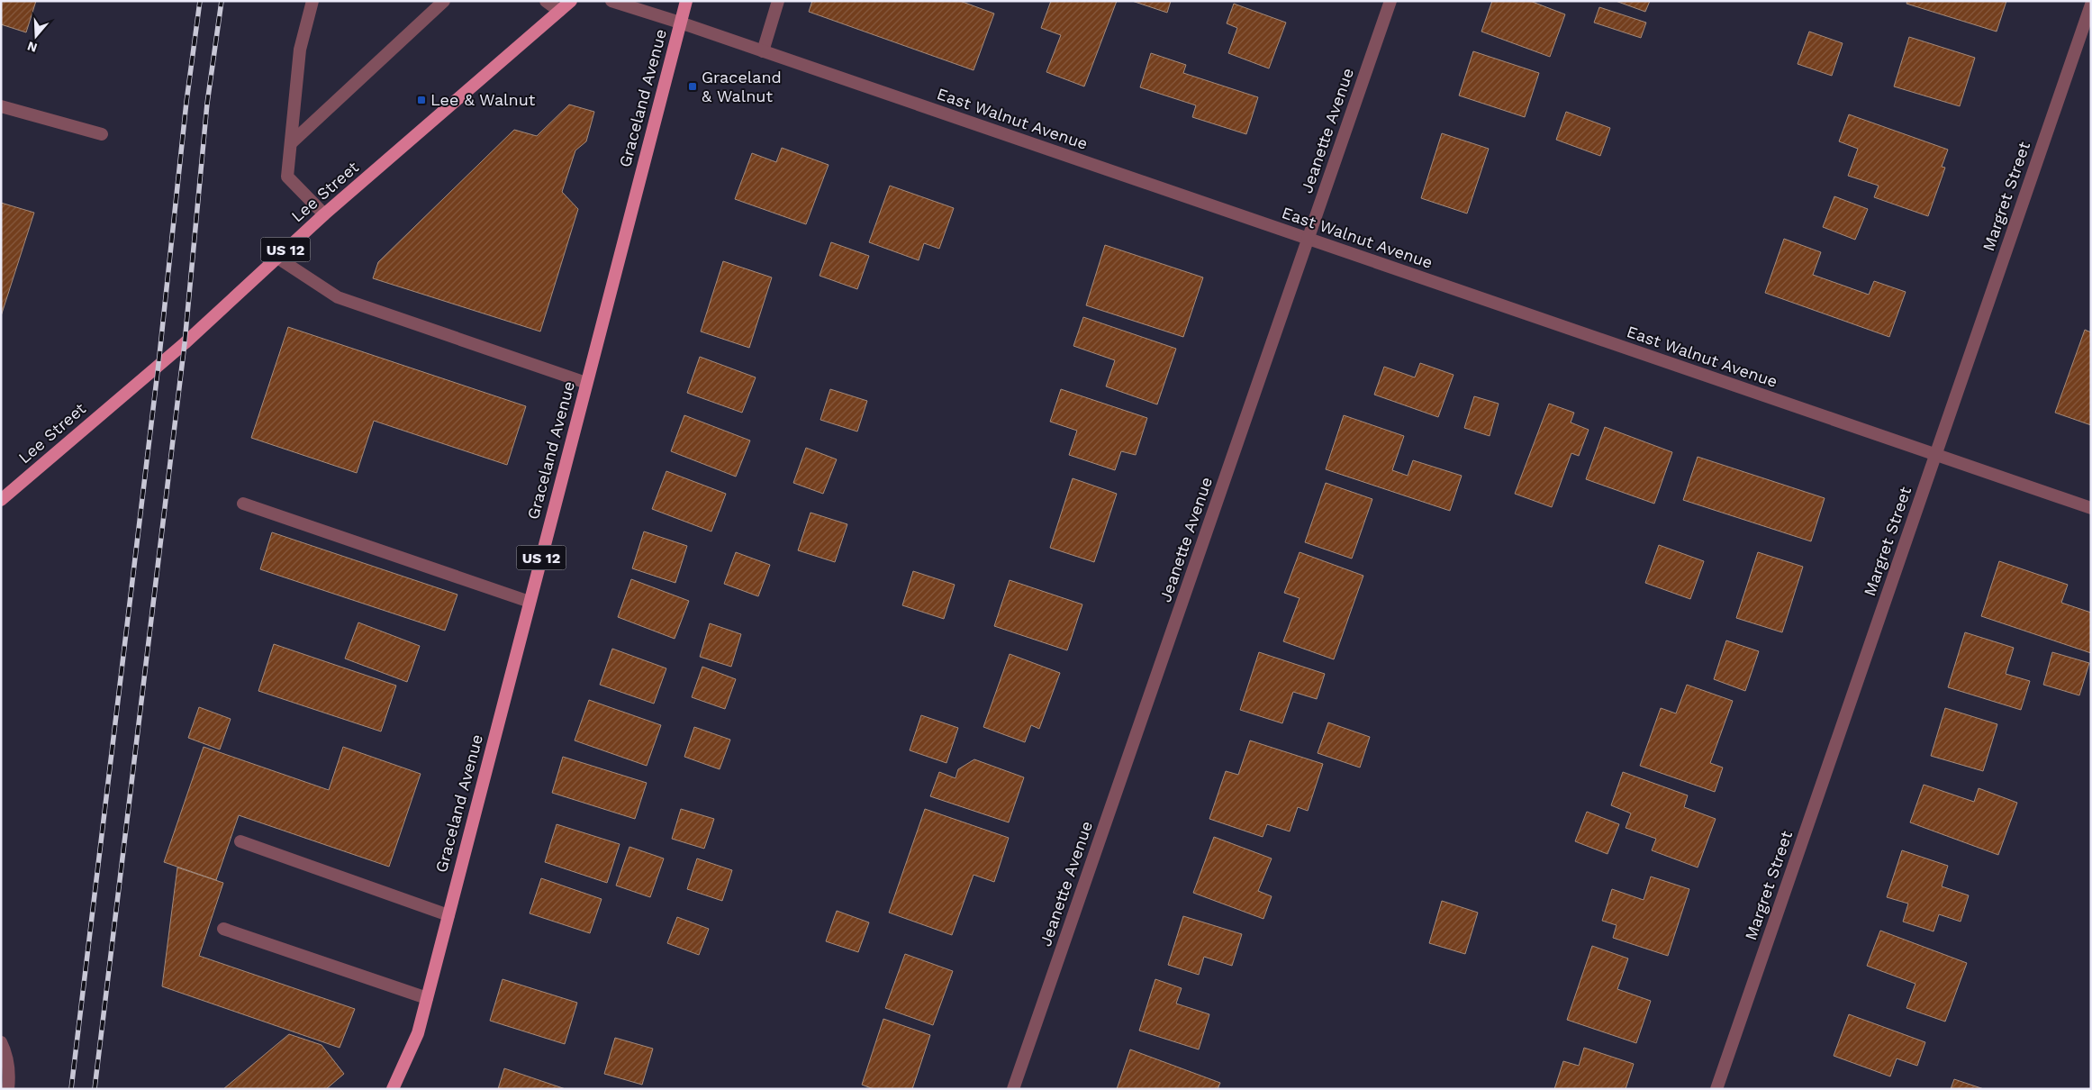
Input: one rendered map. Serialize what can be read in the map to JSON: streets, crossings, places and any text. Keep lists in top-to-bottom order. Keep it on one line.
{"streets":{"main road":["Graceland Avenue","Lee Street","US 12"],"street":["East Walnut Avenue","Jeanette Avenue","Margret Street"]},"crossings":[["Graceland Avenue","East Walnut Avenue"],["East Walnut Avenue","Jeanette Avenue"],["East Walnut Avenue","Margret Street"]],"places":{"transit":["Graceland & Walnut","Lee & Walnut"]},"north":"bottom"}
